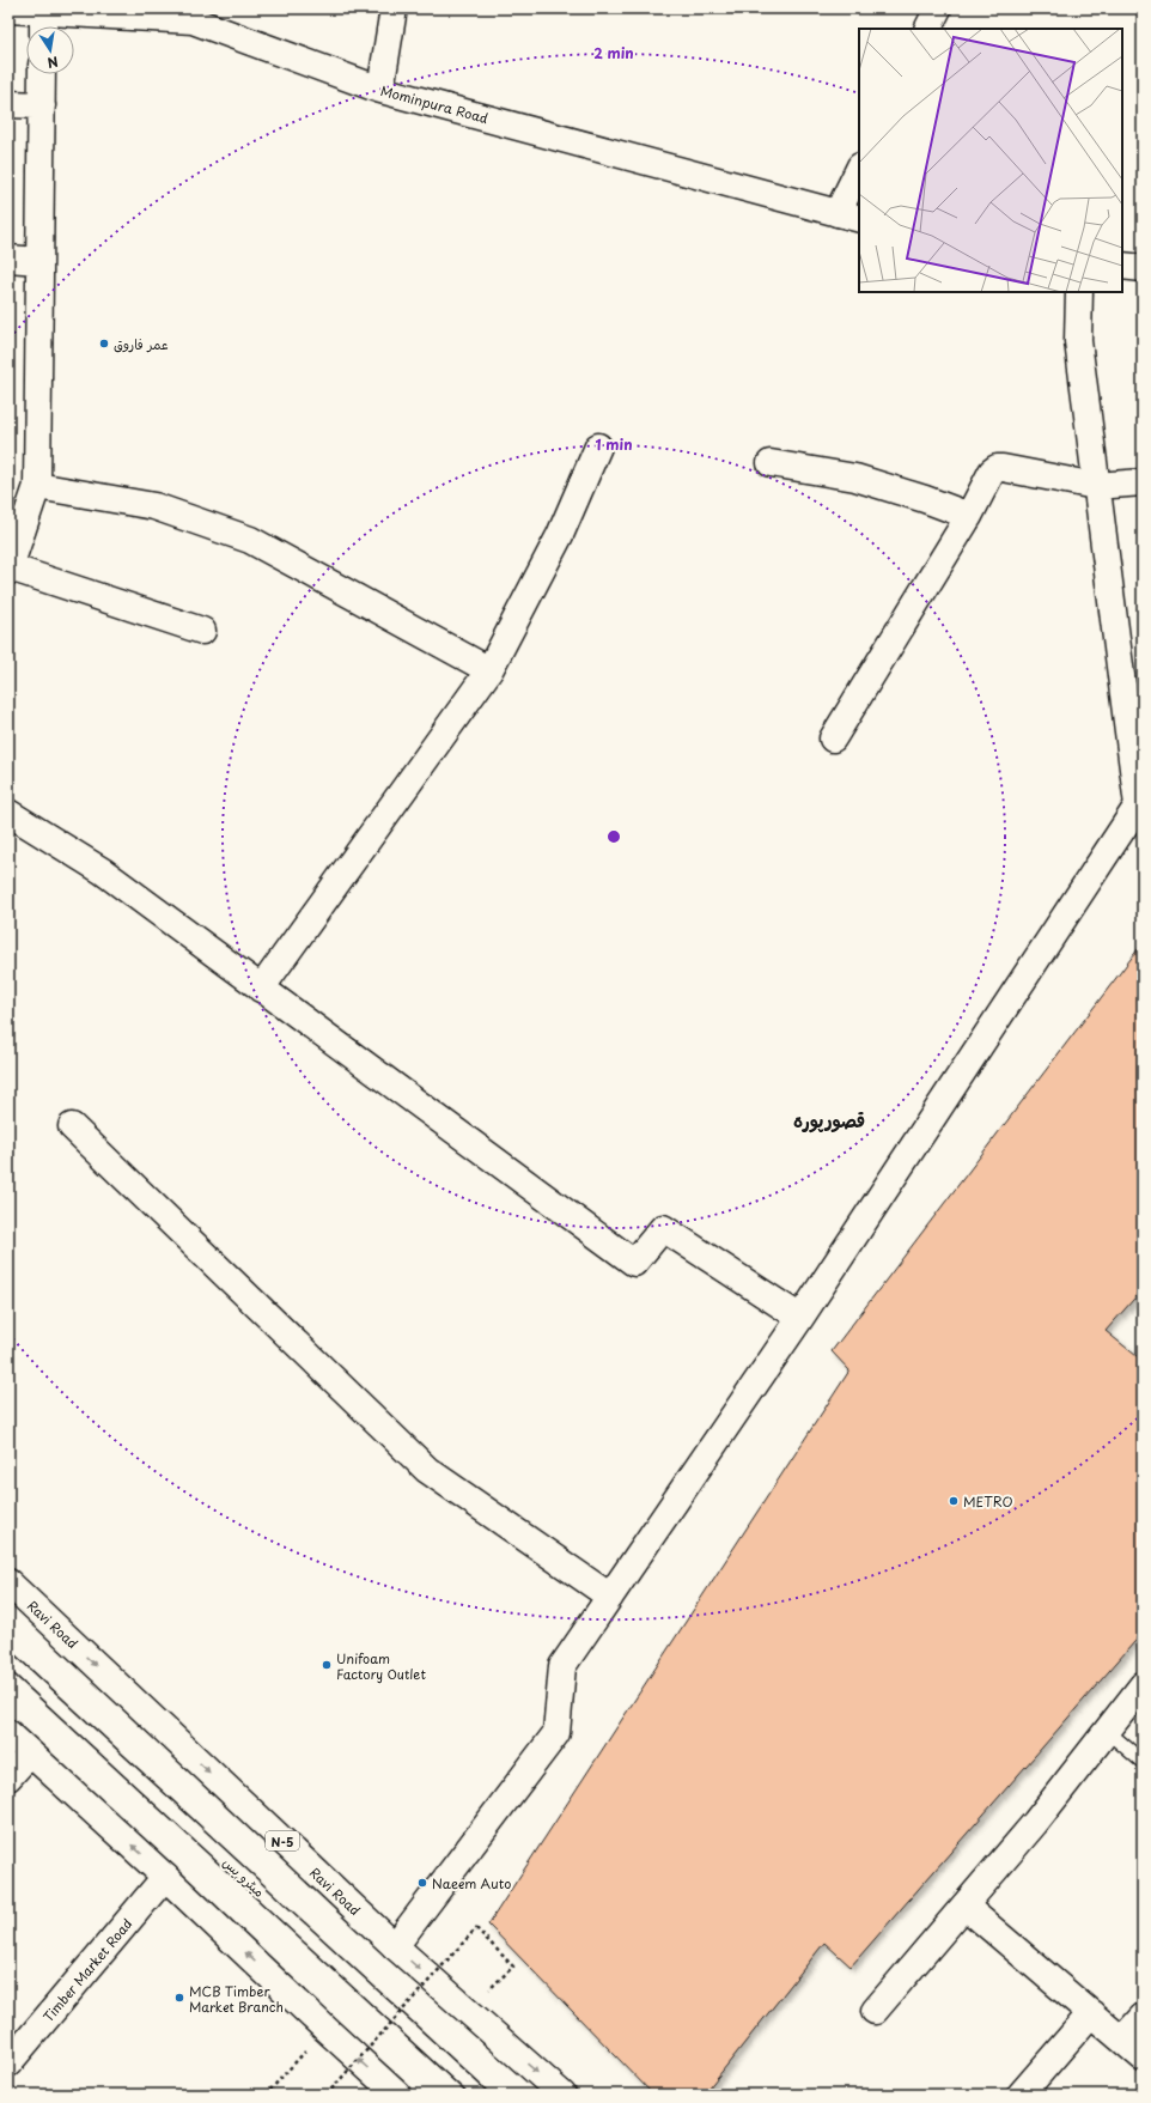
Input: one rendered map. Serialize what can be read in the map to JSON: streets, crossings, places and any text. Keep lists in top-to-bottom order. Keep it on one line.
{"streets":{"street":["Mominpura Road","Ravi Road","N-5","Timber Market Road"],"lane":["میٹرو بس"]},"districts":["قصورپورہ"],"places":["عمر فاروق","METRO","Unifoam Factory Outlet","Naeem Auto","MCB Timber Market Branch"],"north":"bottom","rings":["2 min","1 min"]}
